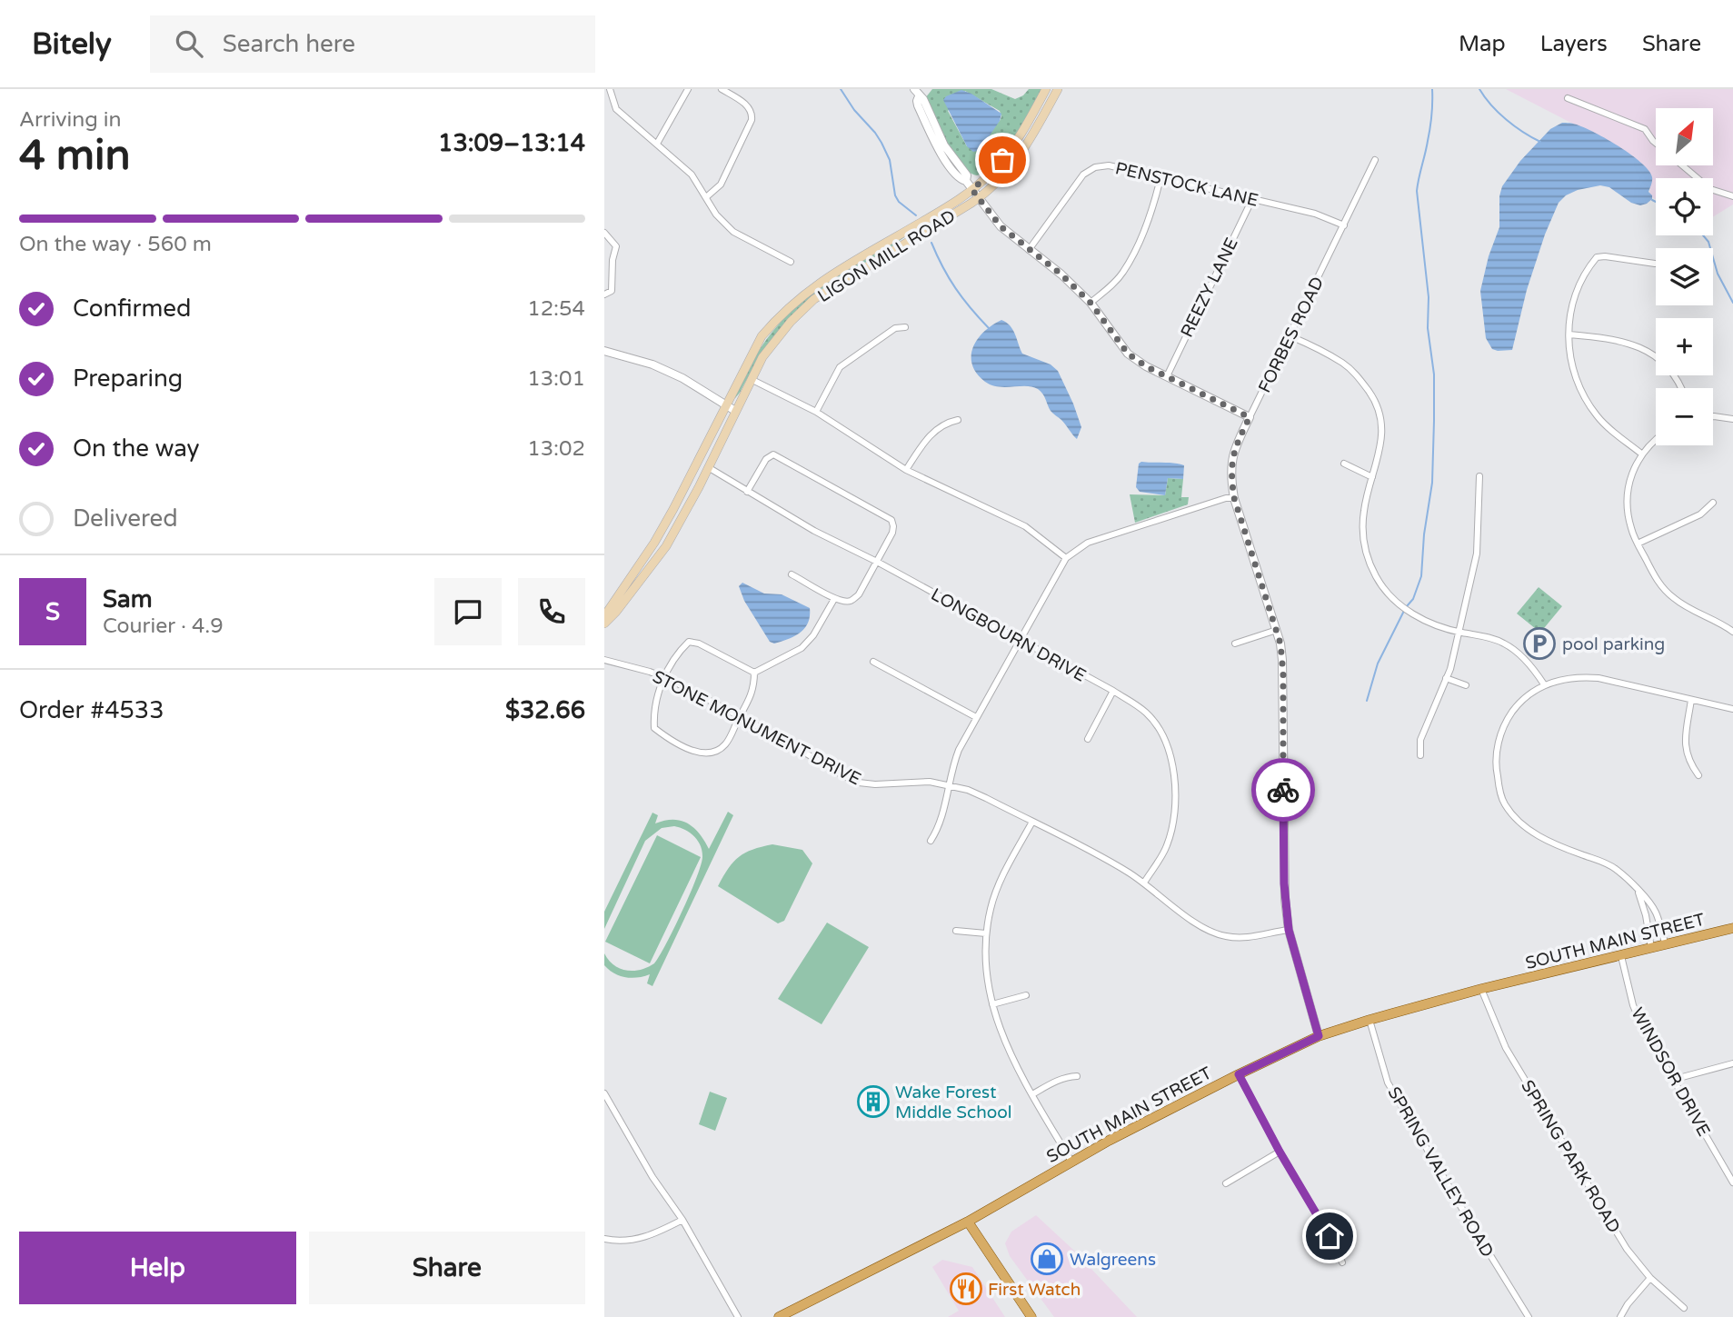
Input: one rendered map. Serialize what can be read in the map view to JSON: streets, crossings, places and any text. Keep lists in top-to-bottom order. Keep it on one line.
{"streets":{"main road":["LIGON MILL ROAD","SOUTH MAIN STREET"],"street":["PENSTOCK LANE","REEZY LANE","FORBES ROAD","LONGBOURN DRIVE","STONE MONUMENT DRIVE","WINDSOR DRIVE","SPRING PARK ROAD","SPRING VALLEY ROAD"]},"crossings":[["PENSTOCK LANE","REEZY LANE"],["PENSTOCK LANE","FORBES ROAD"],["LIGON MILL ROAD","LONGBOURN DRIVE"],["FORBES ROAD","STONE MONUMENT DRIVE"],["FORBES ROAD","SOUTH MAIN STREET"],["LONGBOURN DRIVE","STONE MONUMENT DRIVE"],["SOUTH MAIN STREET","WINDSOR DRIVE"],["SOUTH MAIN STREET","SPRING PARK ROAD"],["SOUTH MAIN STREET","SPRING VALLEY ROAD"]],"places":{"parking":["pool parking"],"building":["Wake Forest Middle School"],"shop":["Walgreens"],"restaurant":["First Watch"]},"north":"top right","page":{"header":"Bitely","search":"Search here","nav":["Map","Layers","Share"],"heading":["4 min","Arriving in","13:09–13:14"],"panel":["Sam","Courier · 4.9","Order #4533","$32.66"],"map_buttons":["+","−"],"bar":"On the way · 560 m","list":[["Confirmed","12:54"],["Preparing","13:01"],["On the way","13:02"],"Delivered"],"round":"S","buttons":["Help","Share"]}}
